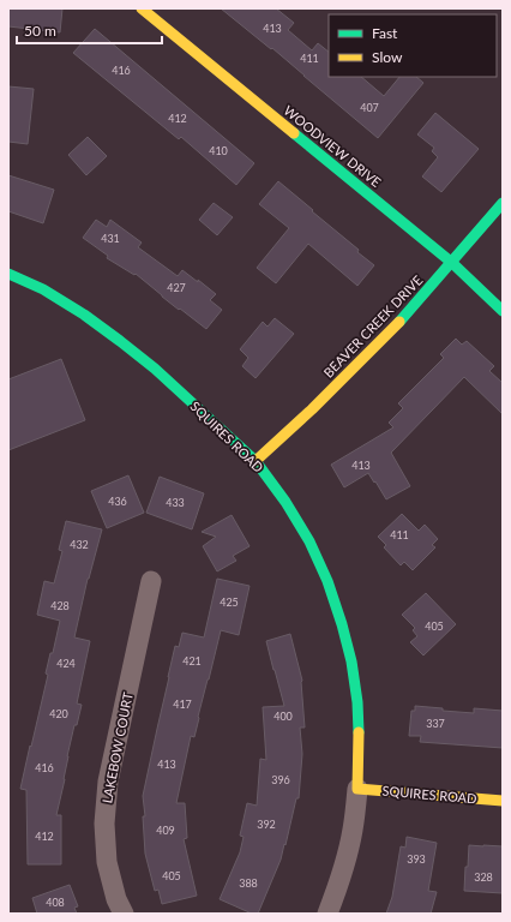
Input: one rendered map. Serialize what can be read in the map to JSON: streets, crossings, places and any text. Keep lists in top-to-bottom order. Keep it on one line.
{"streets":{"street":["WOODVIEW DRIVE","BEAVER CREEK DRIVE","SQUIRES ROAD","LAKEBOW COURT"]},"crossings":[["WOODVIEW DRIVE","BEAVER CREEK DRIVE"],["BEAVER CREEK DRIVE","SQUIRES ROAD"]],"house_numbers":["413","411","416","407","412","410","431","427","413","436","433","411","432","425","428","405","421","424","417","420","400","337","413","416","396","392","409","412","393","405","328","388","408"],"legend":["Fast","Slow"],"scale_bar":"50 m"}
